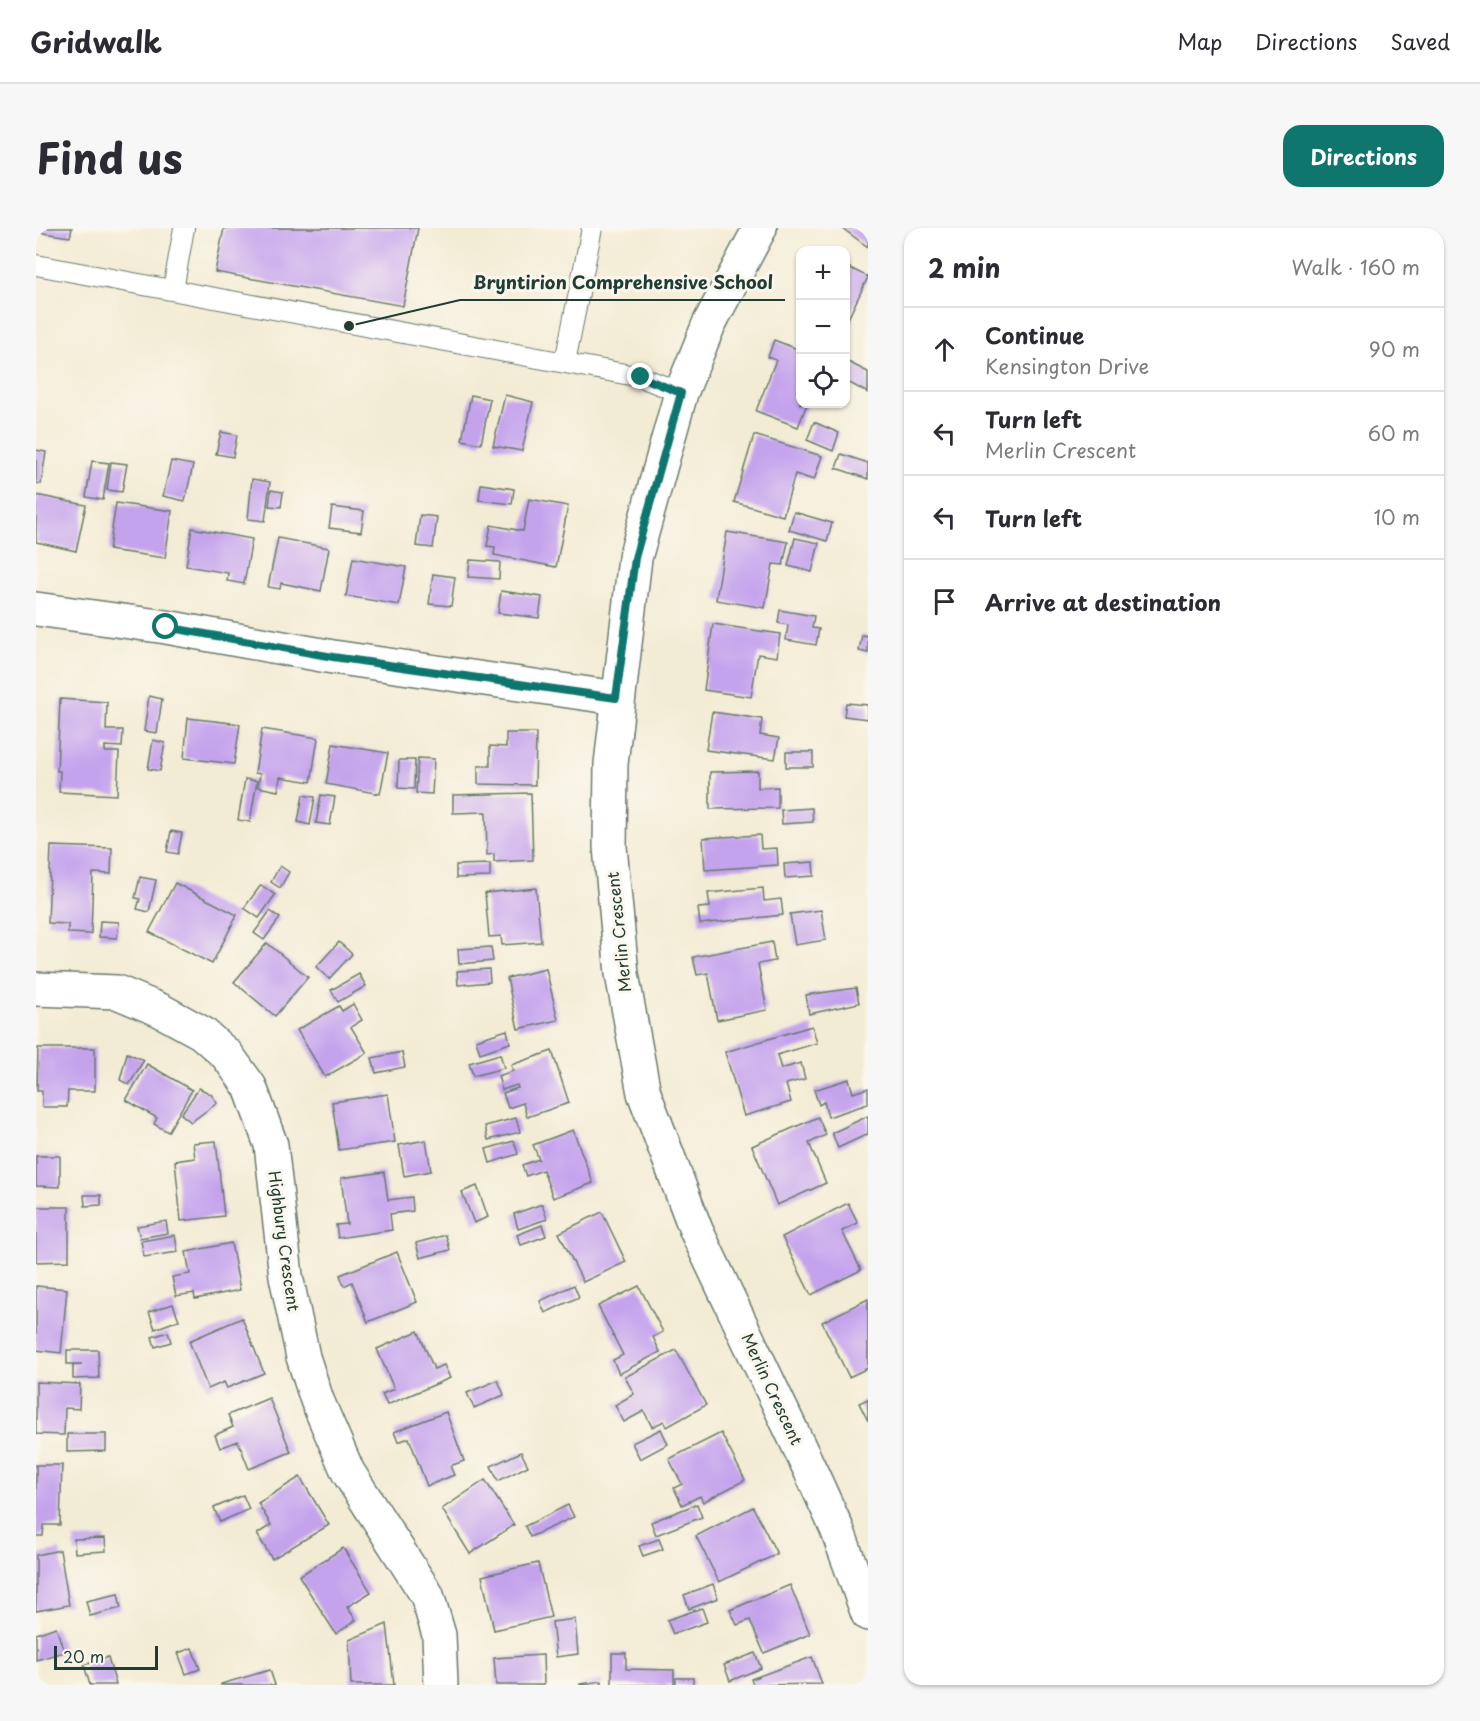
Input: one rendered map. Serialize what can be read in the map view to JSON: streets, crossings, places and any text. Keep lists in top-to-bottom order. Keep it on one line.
{"streets":{"street":["Merlin Crescent","Highbury Crescent"]},"places":["Bryntirion Comprehensive School"],"scale_bar":"20 m","page":{"header":"Gridwalk","nav":["Map","Directions","Saved"],"title":"Find us","buttons":"Directions","heading":["2 min","Walk · 160 m"],"map_buttons":["+","−"],"list":[["Continue","Kensington Drive","90 m"],["Turn left","Merlin Crescent","60 m"],["Turn left","10 m"],"Arrive at destination"],"scale":"20 m"}}
